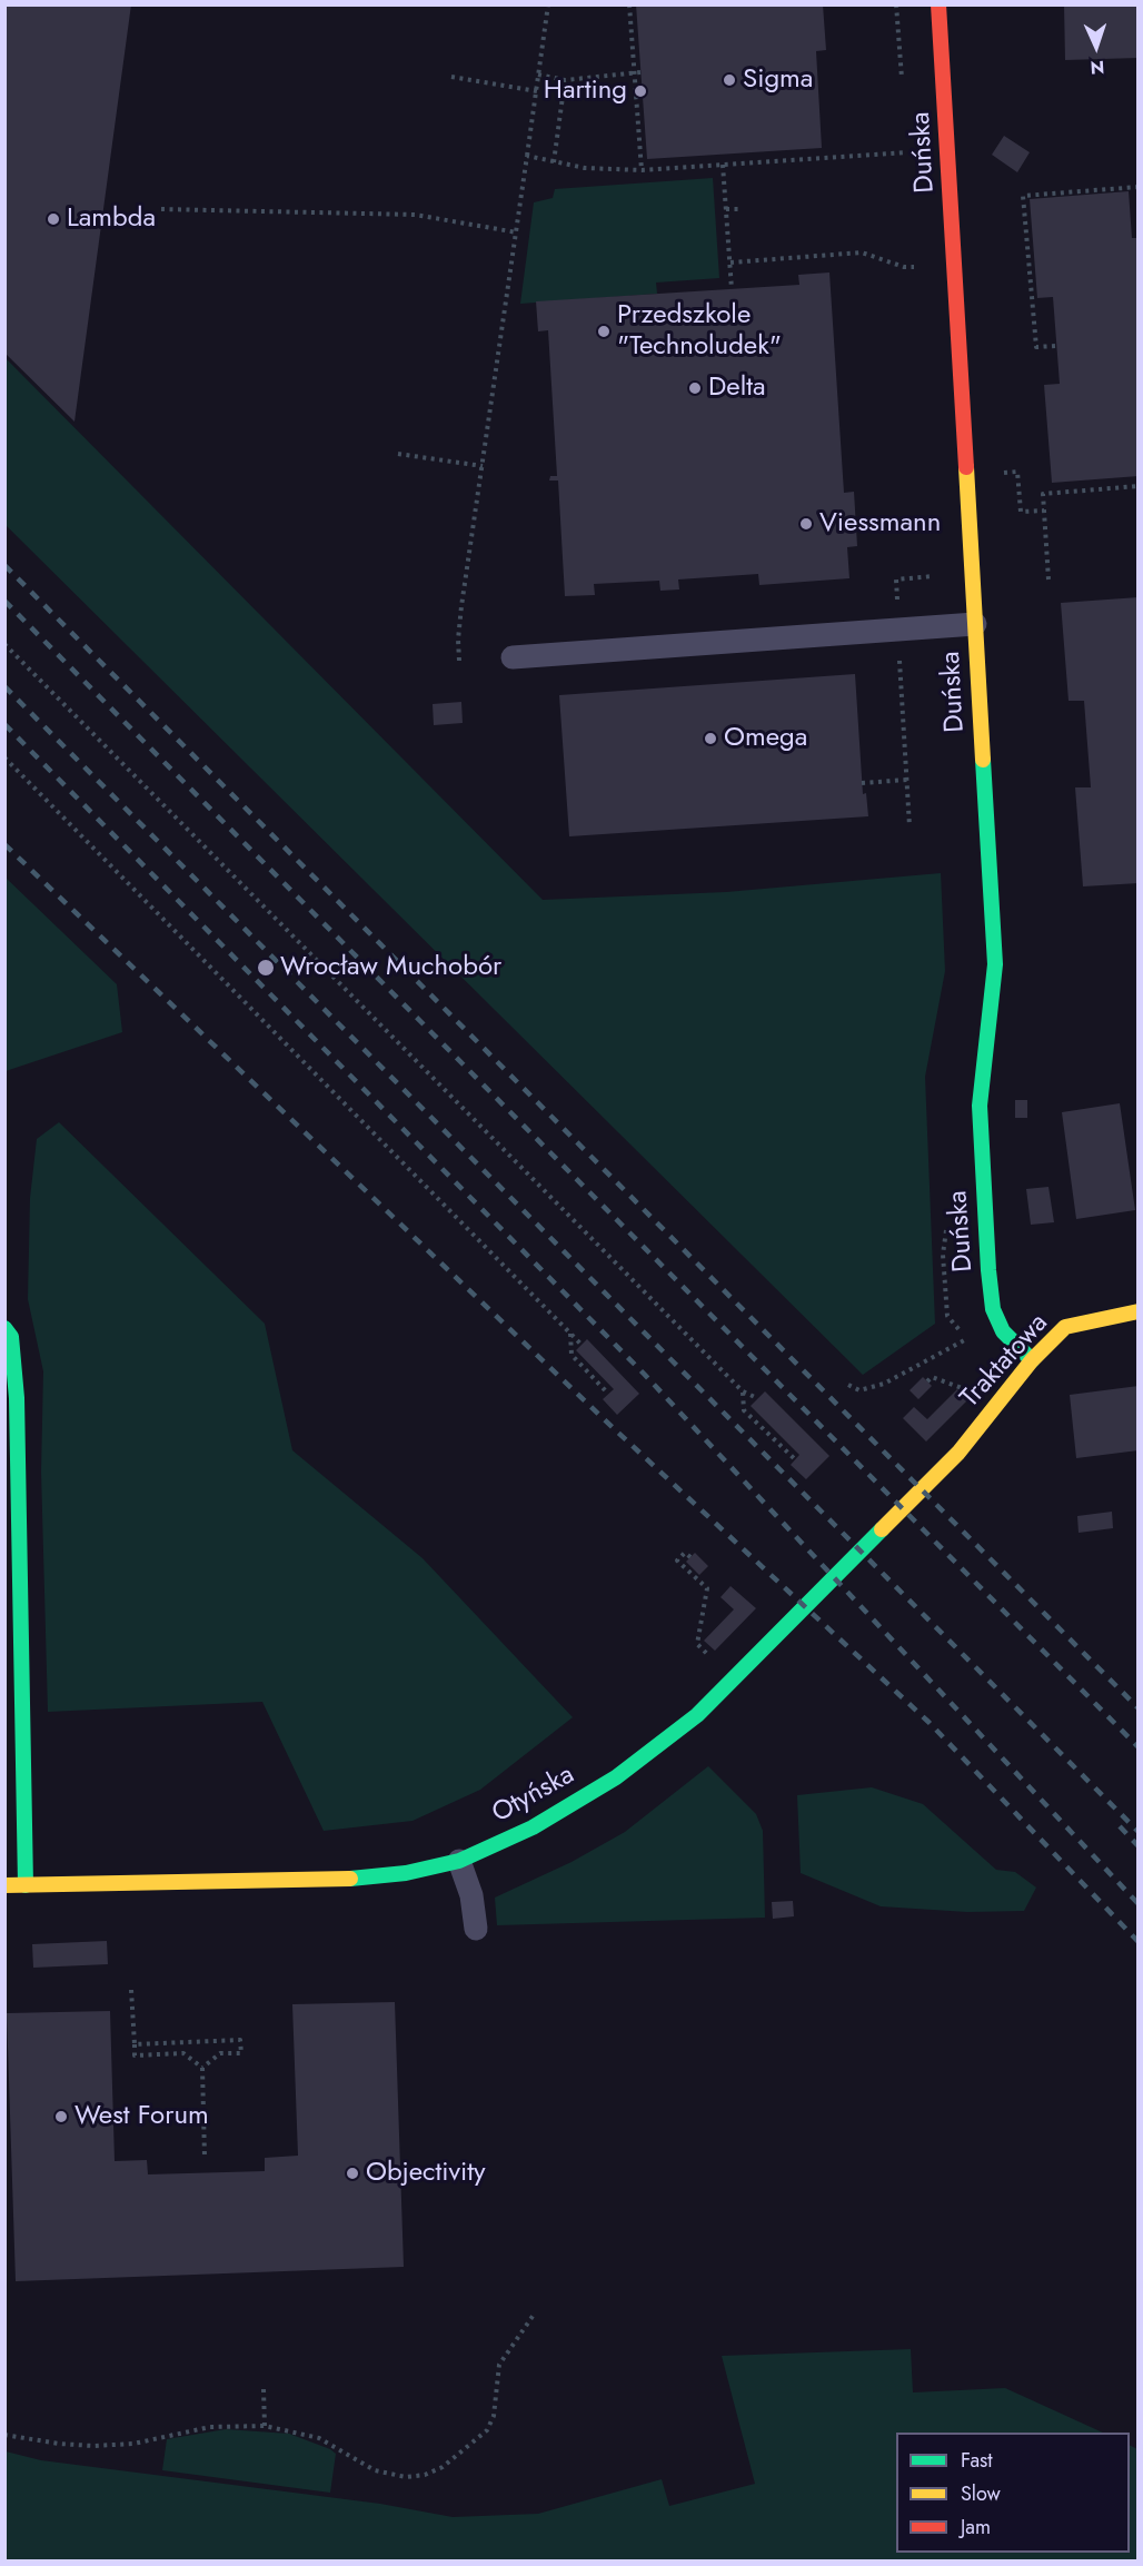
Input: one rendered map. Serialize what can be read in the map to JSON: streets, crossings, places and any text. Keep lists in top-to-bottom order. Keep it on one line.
{"streets":{"street":["Duńska","Traktatowa","Otyńska"]},"crossings":[["Duńska","Traktatowa"],["Traktatowa","Otyńska"]],"places":["Sigma","Harting","Lambda","Przedszkole \"Technoludek\"","Delta","Viessmann","Omega","Wrocław Muchobór","West Forum","Objectivity"],"legend":["Fast","Slow","Jam"],"north":"bottom"}
